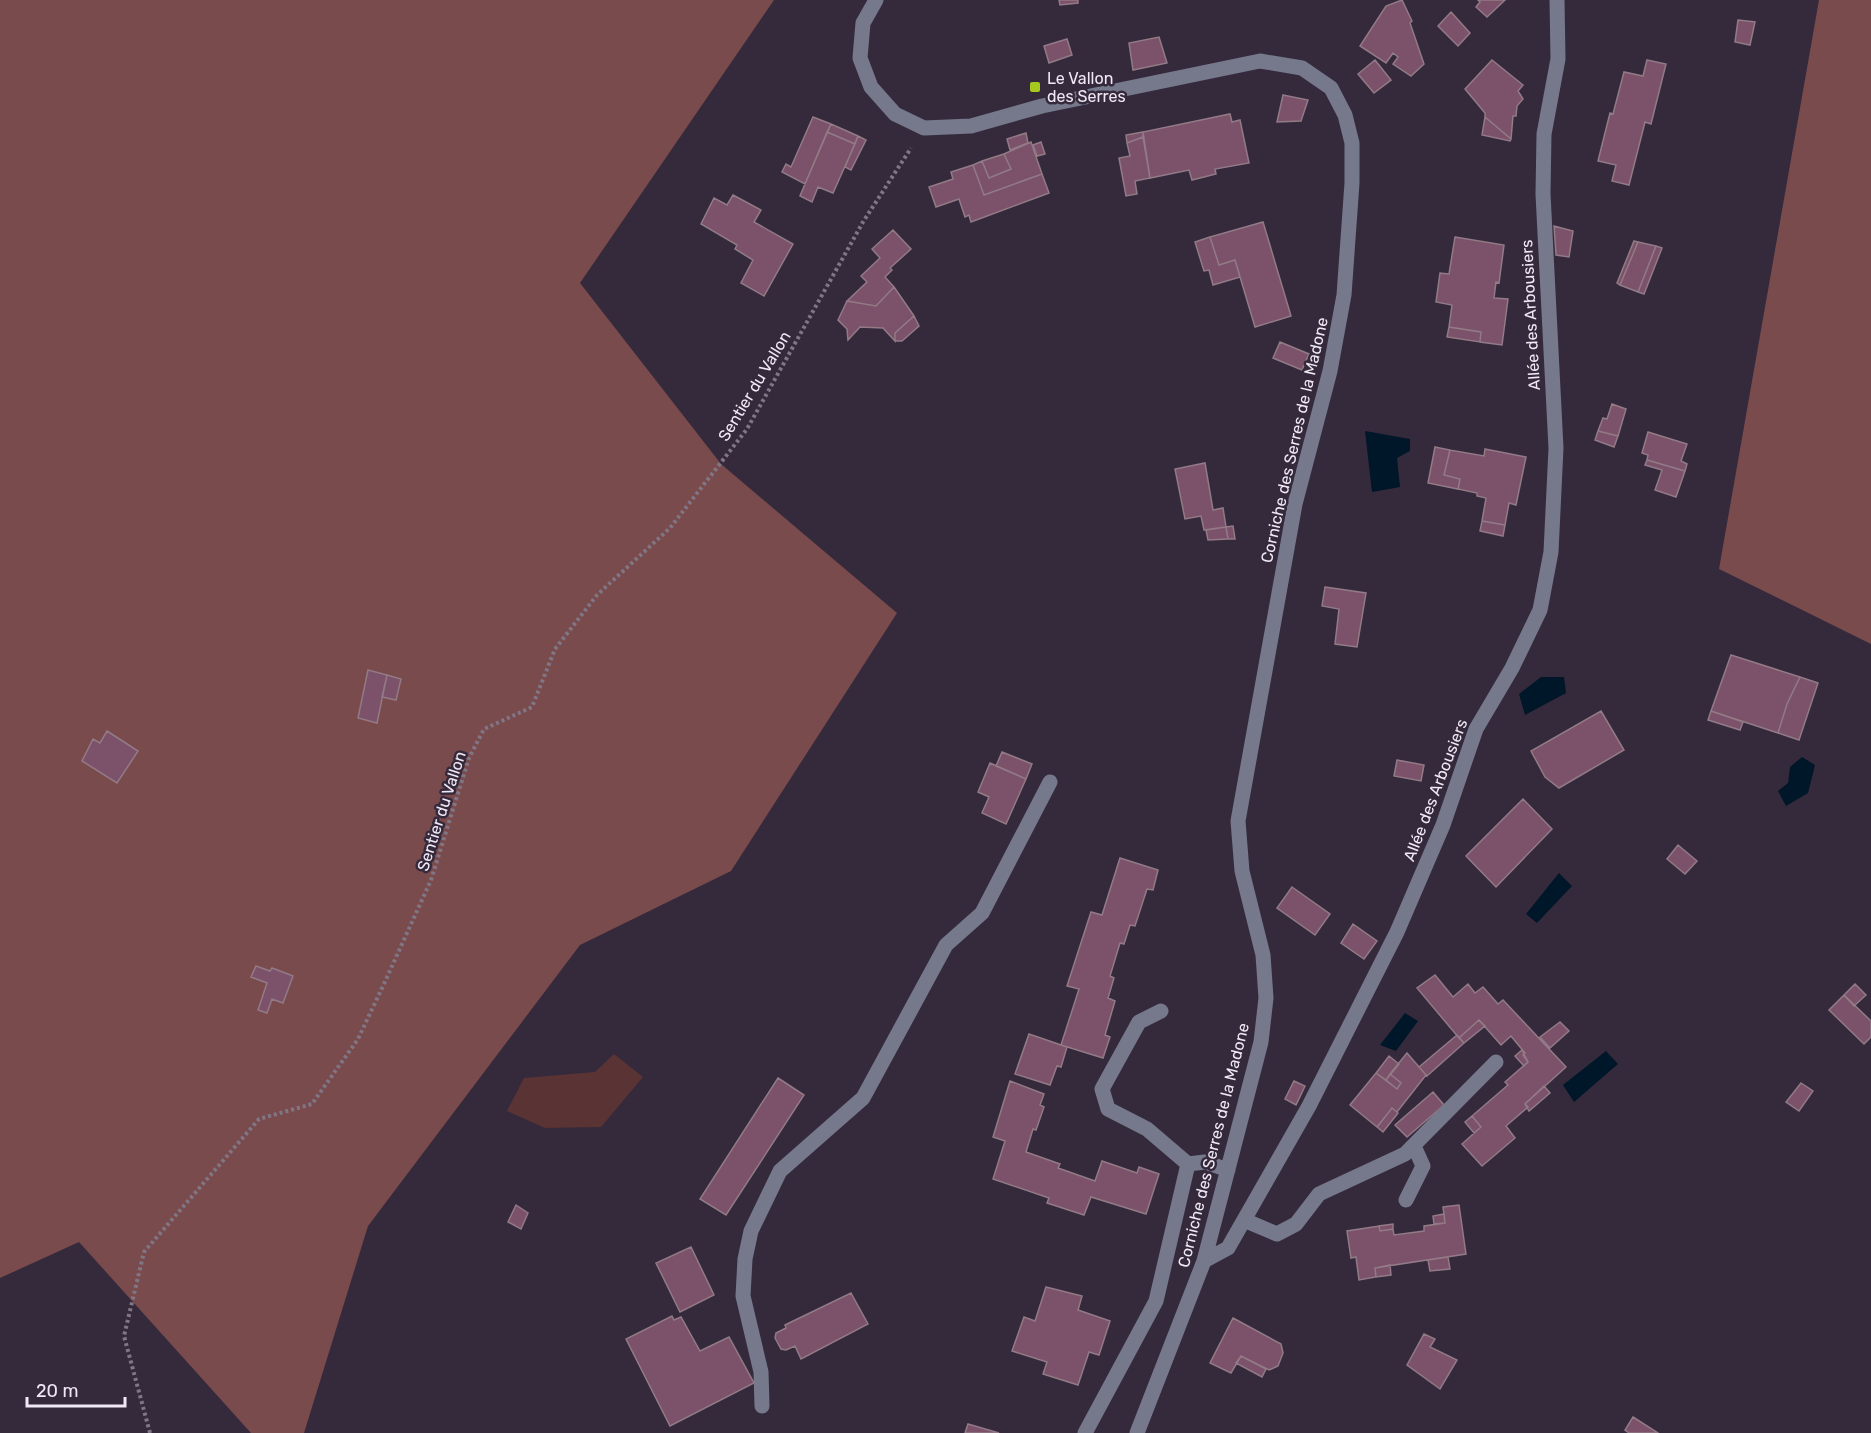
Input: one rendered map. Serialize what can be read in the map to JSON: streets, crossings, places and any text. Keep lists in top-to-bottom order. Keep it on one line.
{"streets":{"street":["Allée des Arbousiers","Corniche des Serres de la Madone"],"path":["Sentier du Vallon"]},"crossings":[["Allée des Arbousiers","Corniche des Serres de la Madone"],["Sentier du Vallon","Corniche des Serres de la Madone"]],"places":{"transit":["Le Vallon des Serres"]},"scale_bar":"20 m"}
